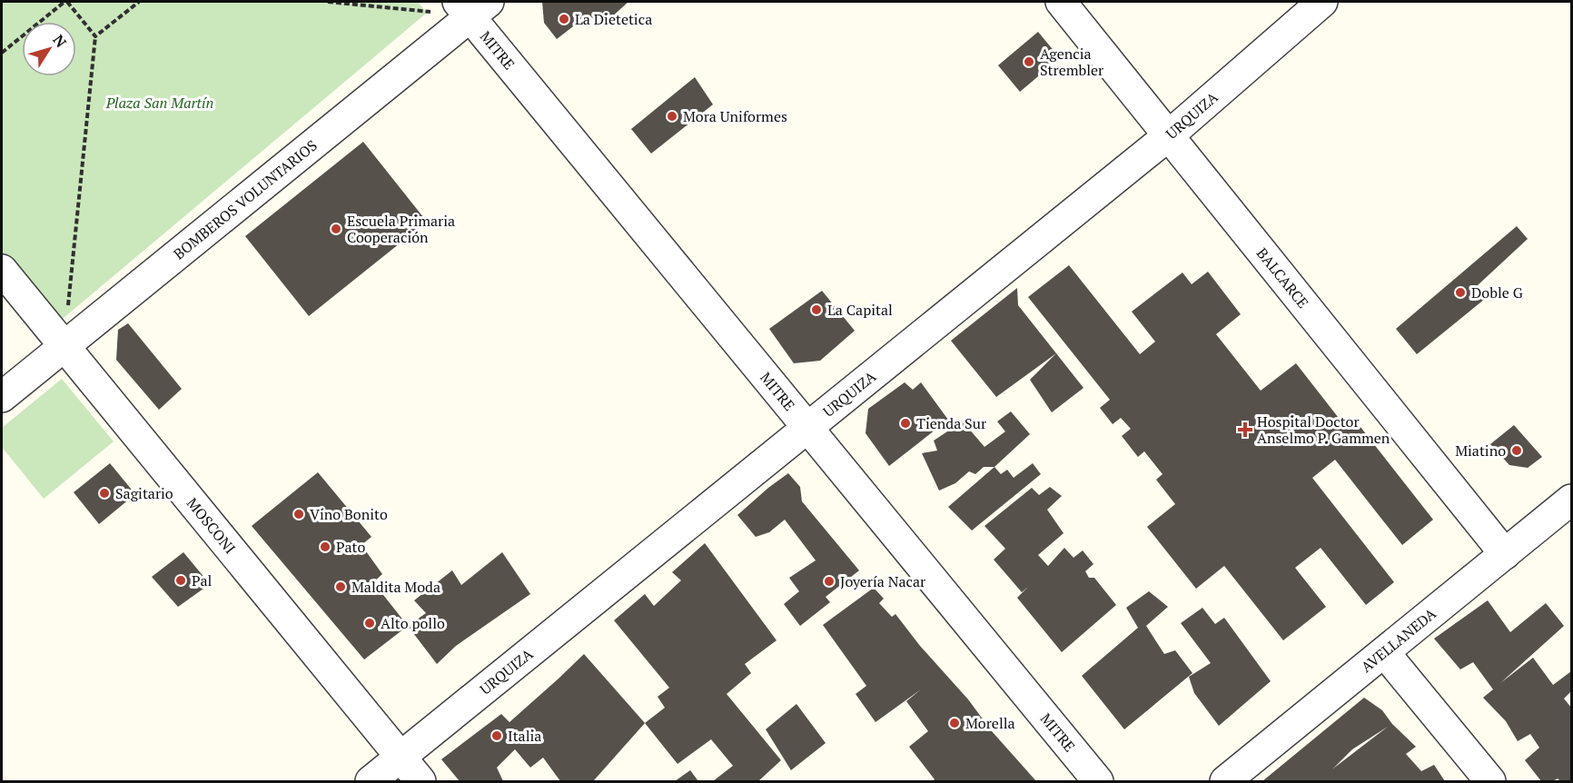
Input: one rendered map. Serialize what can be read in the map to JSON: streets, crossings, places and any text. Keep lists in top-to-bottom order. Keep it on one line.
{"streets":{"street":["MITRE","URQUIZA","BOMBEROS VOLUNTARIOS","BALCARCE","MOSCONI","AVELLANEDA"]},"crossings":[["MITRE","URQUIZA"],["MITRE","BOMBEROS VOLUNTARIOS"],["URQUIZA","BALCARCE"],["URQUIZA","MOSCONI"],["BOMBEROS VOLUNTARIOS","MOSCONI"],["BALCARCE","AVELLANEDA"]],"parks":["Plaza San Martín"],"places":{"other":["La Dietetica","Agencia Strembler","Mora Uniformes","Escuela Primaria Cooperación","Doble G","La Capital","Tienda Sur","Miatino","Sagitario","Vino Bonito","Pato","Pal","Joyería Nacar","Maldita Moda","Alto pollo","Morella","Italia"],"health":["Hospital Doctor Anselmo P. Gammen"]},"north":"top right"}
